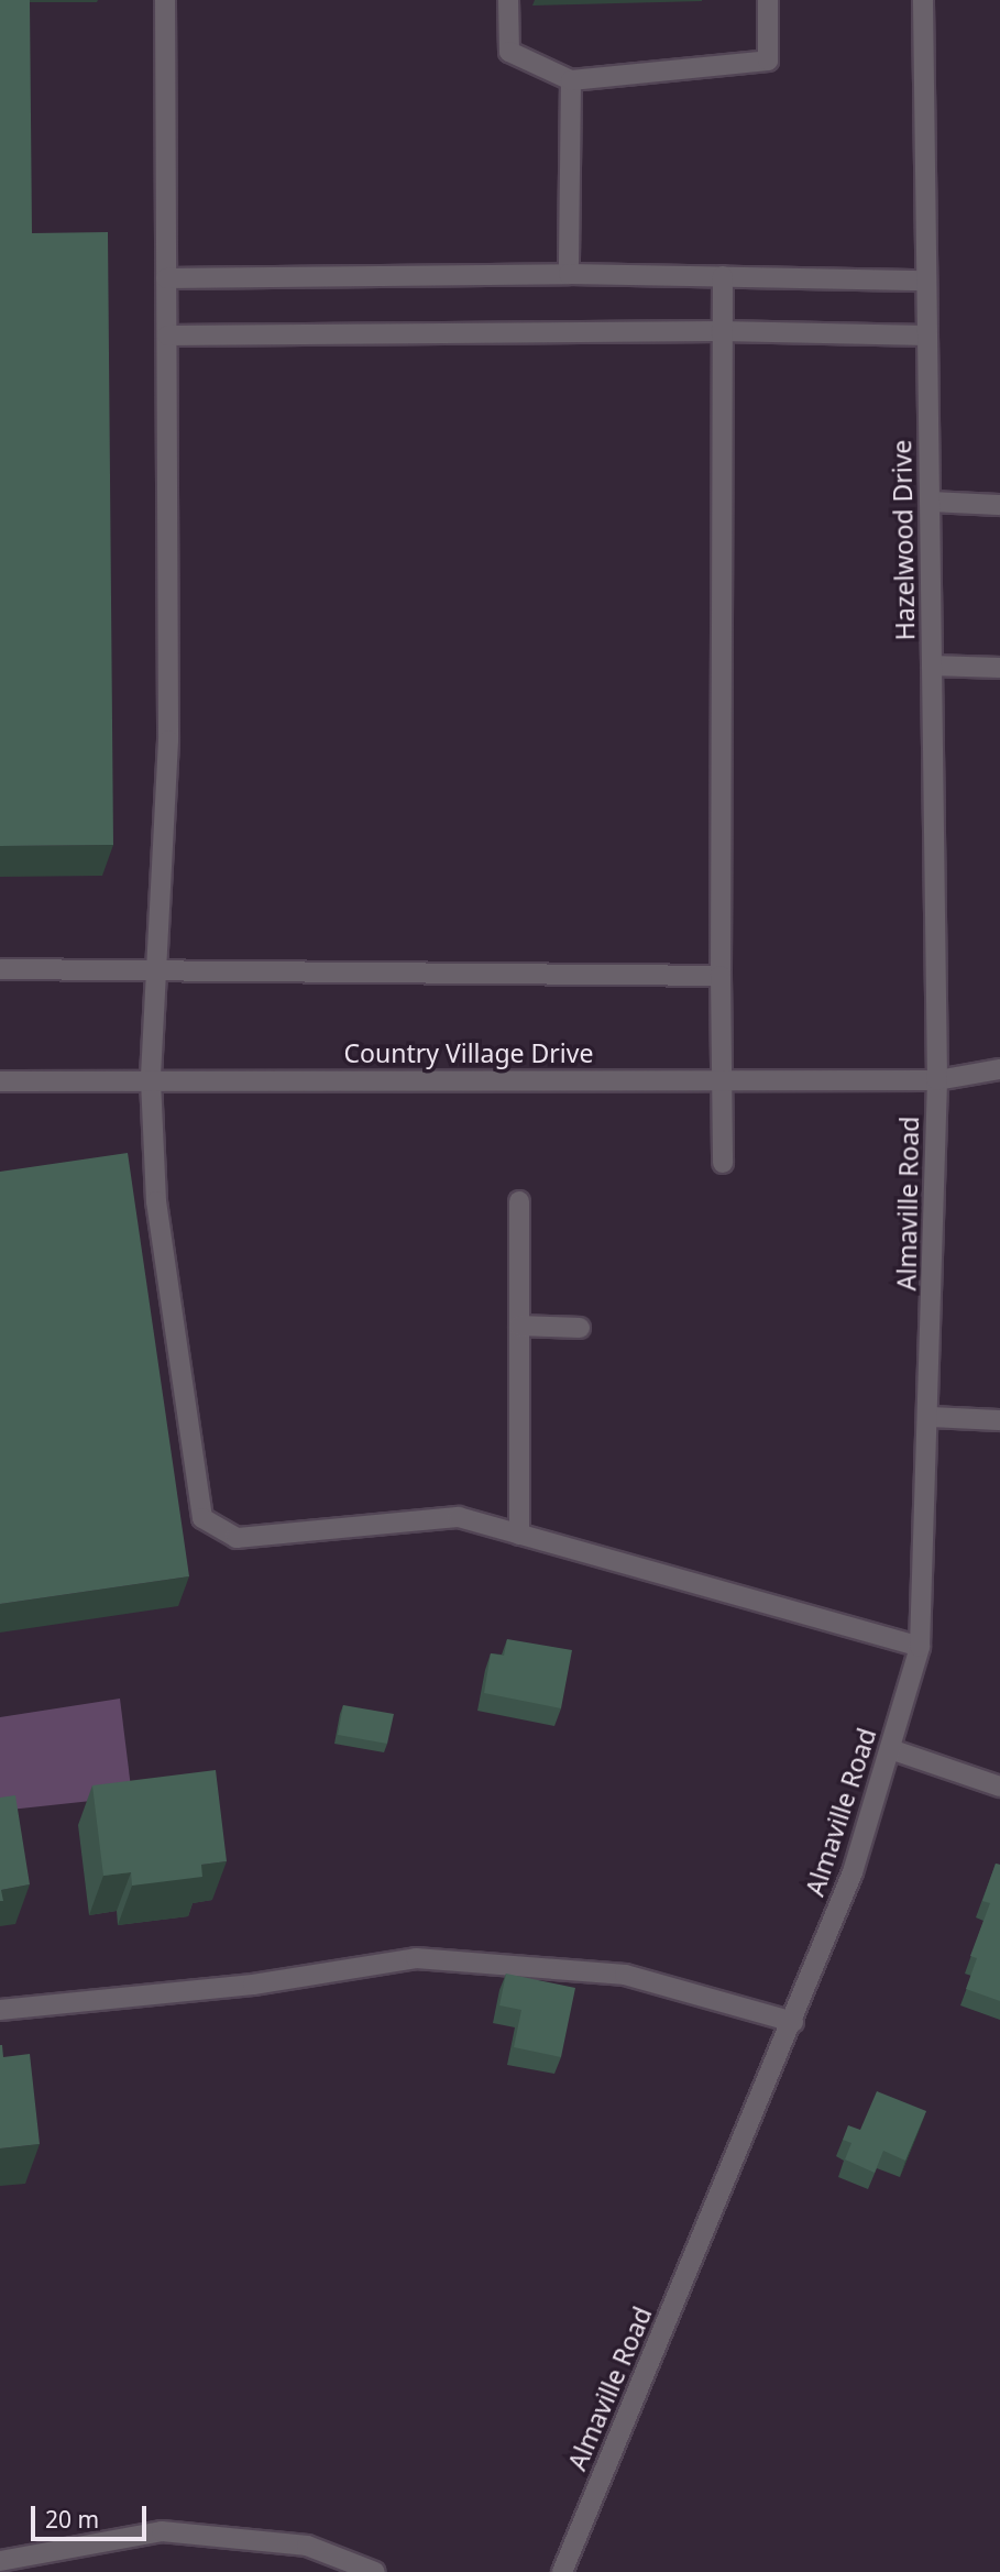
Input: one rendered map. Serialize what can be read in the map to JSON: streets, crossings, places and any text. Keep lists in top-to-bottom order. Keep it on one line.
{"streets":{"street":["Hazelwood Drive","Country Village Drive","Almaville Road"]},"crossings":[["Hazelwood Drive","Country Village Drive"],["Hazelwood Drive","Almaville Road"],["Country Village Drive","Almaville Road"]],"scale_bar":"20 m"}
